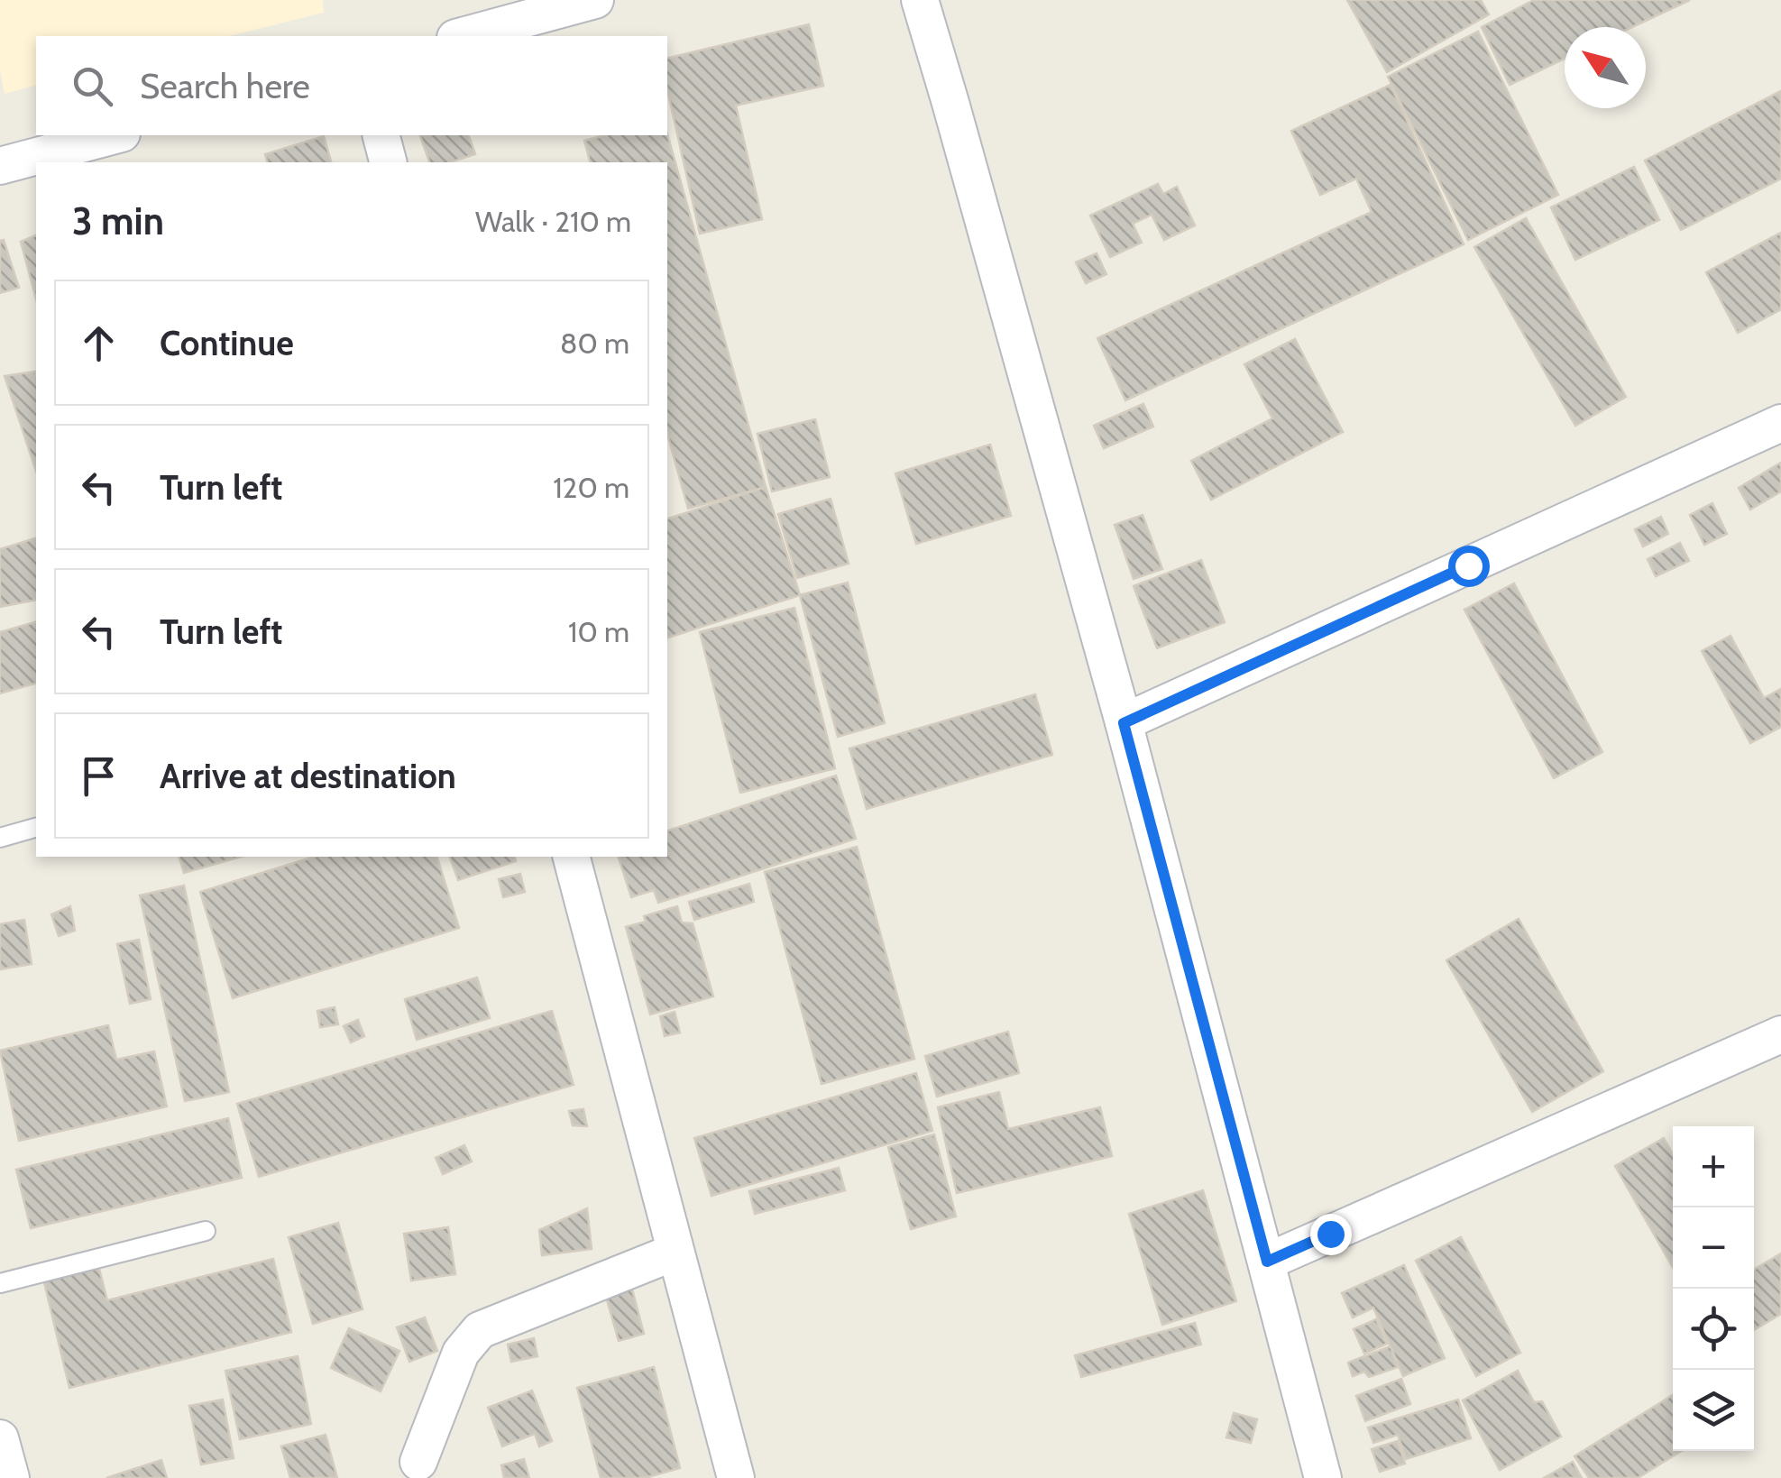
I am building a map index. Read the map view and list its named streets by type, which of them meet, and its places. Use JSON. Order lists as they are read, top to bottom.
{
  "north": "top left",
  "page": {
    "search": "Search here",
    "heading": ["3 min", "Walk · 210 m"],
    "list": [
      ["Continue", "80 m"],
      ["Turn left", "120 m"],
      ["Turn left", "10 m"],
      "Arrive at destination"
    ],
    "map_buttons": ["+", "−"]
  }
}
